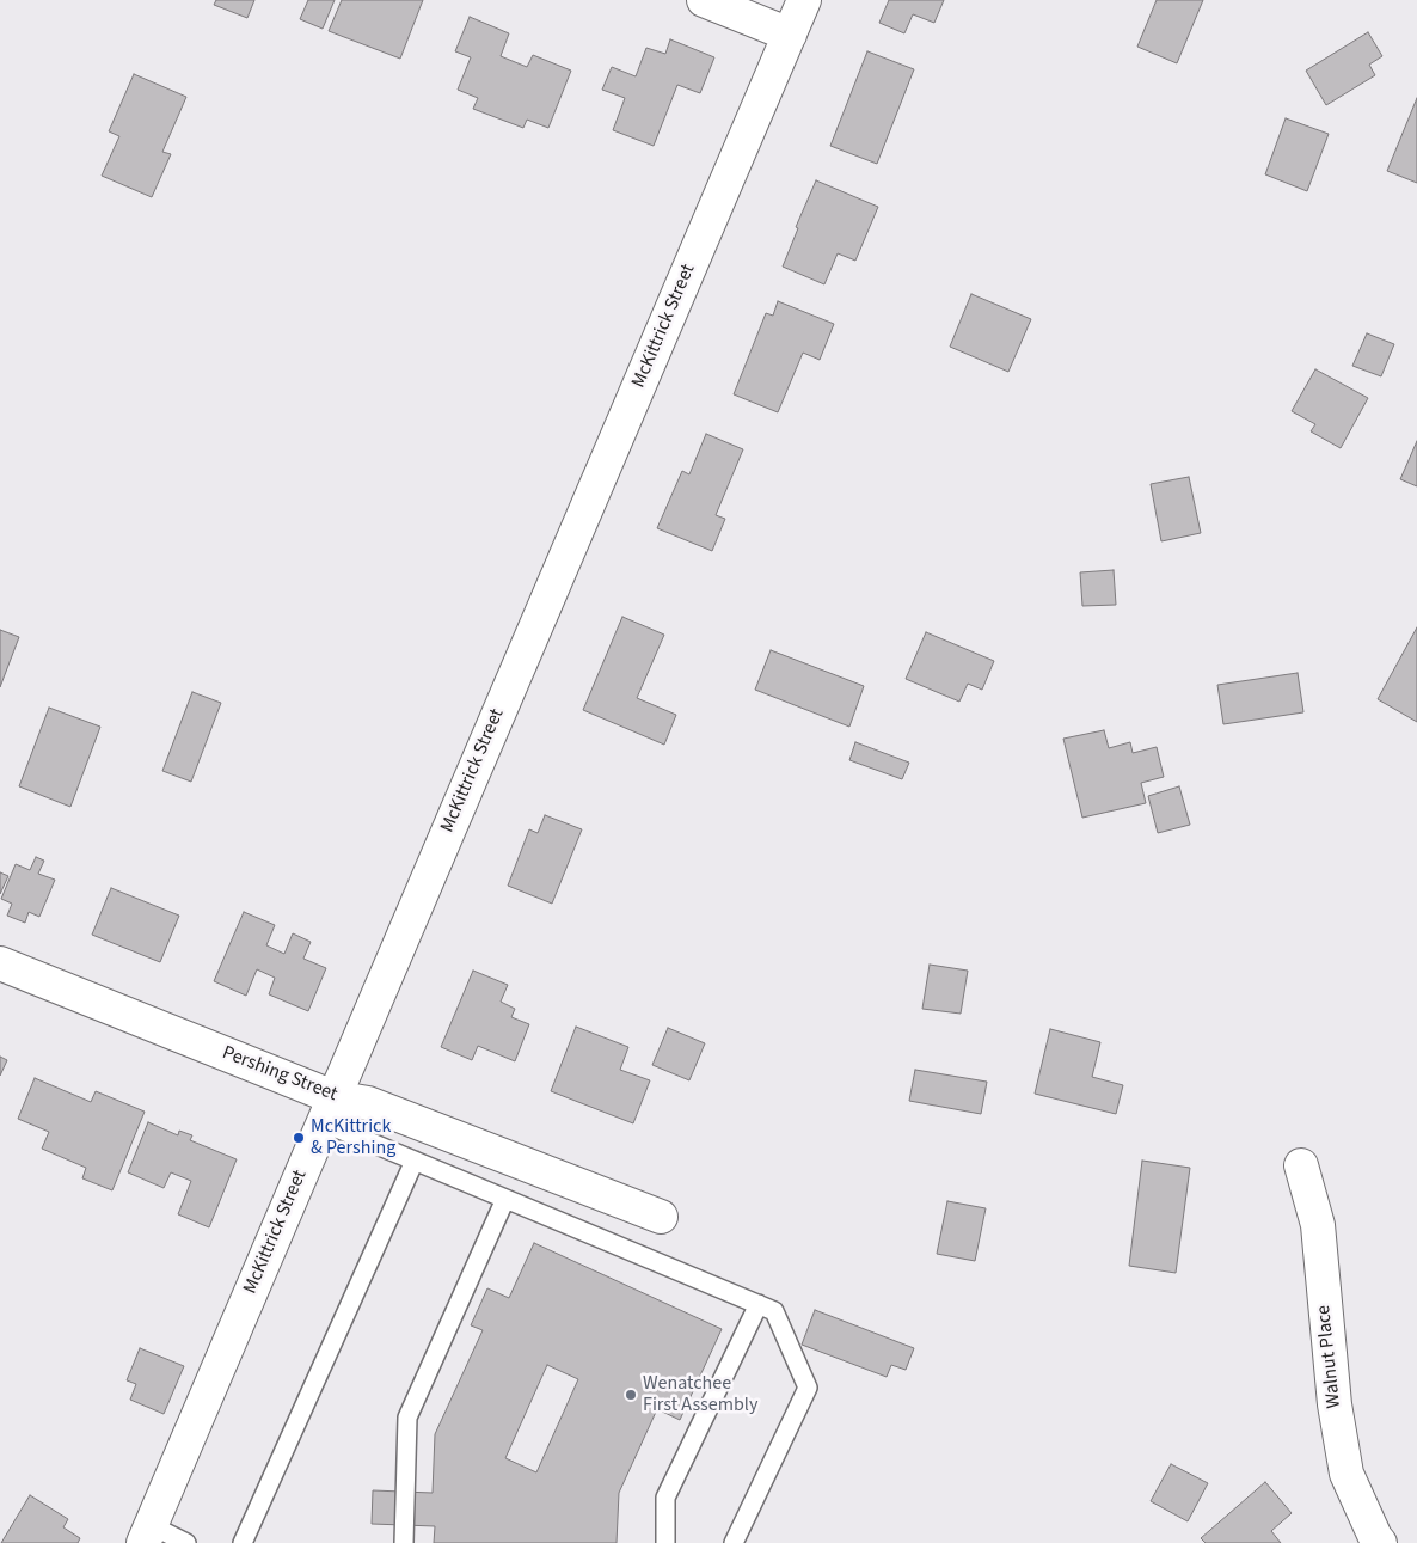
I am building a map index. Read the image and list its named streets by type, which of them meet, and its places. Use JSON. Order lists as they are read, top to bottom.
{
  "streets": {
    "street": ["McKittrick Street", "Pershing Street", "Walnut Place"]
  },
  "crossings": [
    ["McKittrick Street", "Pershing Street"]
  ],
  "places": ["McKittrick & Pershing", "Wenatchee First Assembly"]
}
